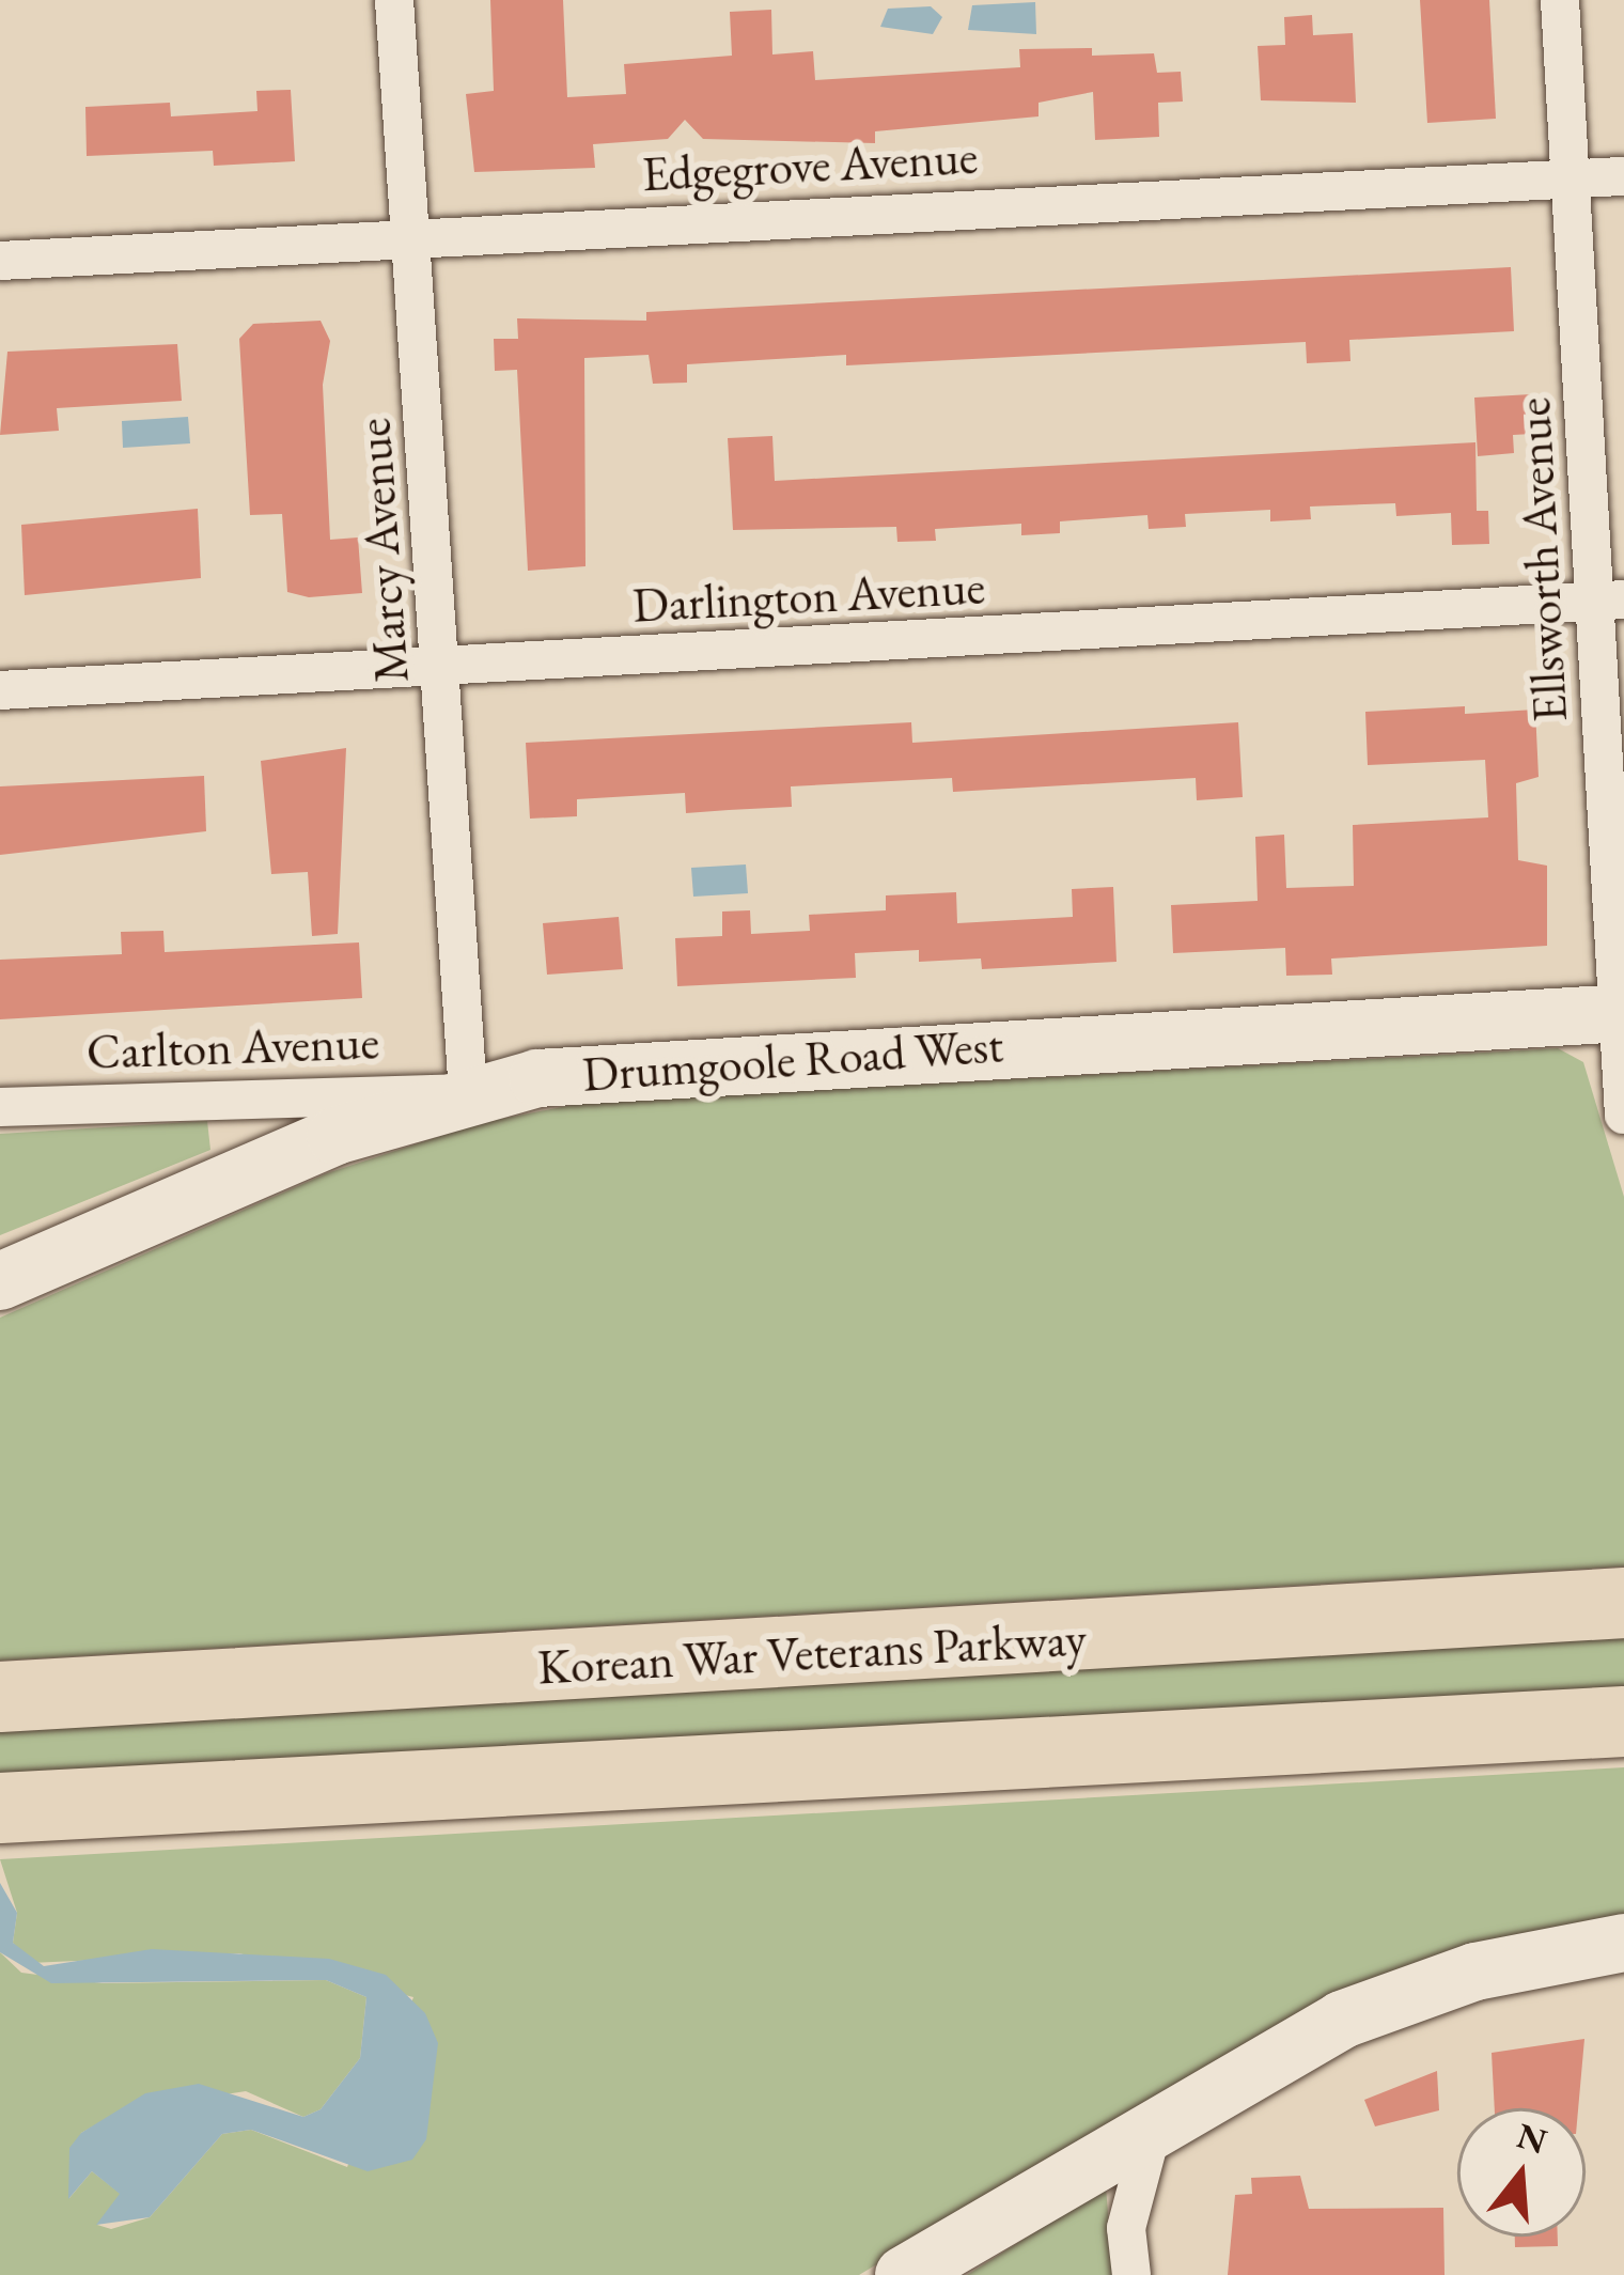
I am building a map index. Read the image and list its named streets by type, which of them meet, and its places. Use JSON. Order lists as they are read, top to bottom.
{
  "streets": {
    "highway": ["Korean War Veterans Parkway"],
    "main road": ["Drumgoole Road West"],
    "street": [
      "Edgegrove Avenue",
      "Marcy Avenue",
      "Ellsworth Avenue",
      "Darlington Avenue",
      "Carlton Avenue"
    ]
  },
  "crossings": [
    ["Edgegrove Avenue", "Marcy Avenue"],
    ["Edgegrove Avenue", "Ellsworth Avenue"],
    ["Marcy Avenue", "Darlington Avenue"],
    ["Marcy Avenue", "Carlton Avenue"],
    ["Marcy Avenue", "Drumgoole Road West"],
    ["Ellsworth Avenue", "Darlington Avenue"],
    ["Ellsworth Avenue", "Drumgoole Road West"],
    ["Carlton Avenue", "Drumgoole Road West"]
  ],
  "north": "top"
}
